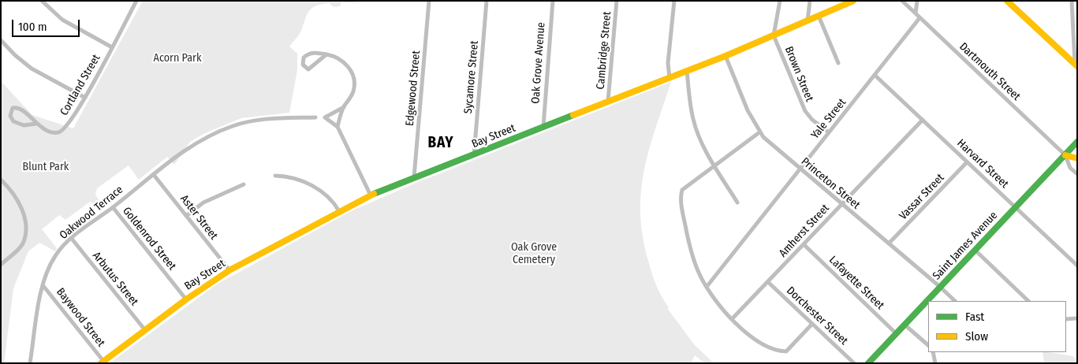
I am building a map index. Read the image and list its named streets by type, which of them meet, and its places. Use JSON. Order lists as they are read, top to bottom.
{
  "streets": {
    "main road": ["Bay Street", "Saint James Avenue"],
    "street": [
      "Cambridge Street",
      "Oak Grove Avenue",
      "Dartmouth Street",
      "Brown Street",
      "Sycamore Street",
      "Cortland Street",
      "Edgewood Street",
      "Yale Street",
      "Harvard Street",
      "Princeton Street",
      "Vassar Street",
      "Oakwood Terrace",
      "Aster Street",
      "Amherst Street",
      "Goldenrod Street",
      "Arbutus Street",
      "Lafayette Street",
      "Dorchester Street",
      "Baywood Street"
    ]
  },
  "crossings": [
    ["Cambridge Street", "Bay Street"],
    ["Oak Grove Avenue", "Bay Street"],
    ["Dartmouth Street", "Yale Street"],
    ["Dartmouth Street", "Saint James Avenue"],
    ["Brown Street", "Yale Street"],
    ["Brown Street", "Bay Street"],
    ["Sycamore Street", "Bay Street"],
    ["Edgewood Street", "Bay Street"],
    ["Yale Street", "Harvard Street"],
    ["Yale Street", "Princeton Street"],
    ["Bay Street", "Princeton Street"],
    ["Bay Street", "Aster Street"],
    ["Bay Street", "Goldenrod Street"],
    ["Bay Street", "Arbutus Street"],
    ["Bay Street", "Baywood Street"],
    ["Harvard Street", "Vassar Street"],
    ["Harvard Street", "Amherst Street"],
    ["Harvard Street", "Saint James Avenue"],
    ["Princeton Street", "Vassar Street"],
    ["Princeton Street", "Amherst Street"],
    ["Princeton Street", "Saint James Avenue"],
    ["Oakwood Terrace", "Aster Street"],
    ["Oakwood Terrace", "Goldenrod Street"],
    ["Oakwood Terrace", "Arbutus Street"],
    ["Oakwood Terrace", "Baywood Street"],
    ["Amherst Street", "Lafayette Street"],
    ["Amherst Street", "Dorchester Street"],
    ["Saint James Avenue", "Lafayette Street"]
  ],
  "districts": ["BAY"],
  "parks": ["Acorn Park", "Blunt Park", "Oak Grove Cemetery"],
  "legend": ["Fast", "Slow"],
  "scale_bar": "100 m"
}
